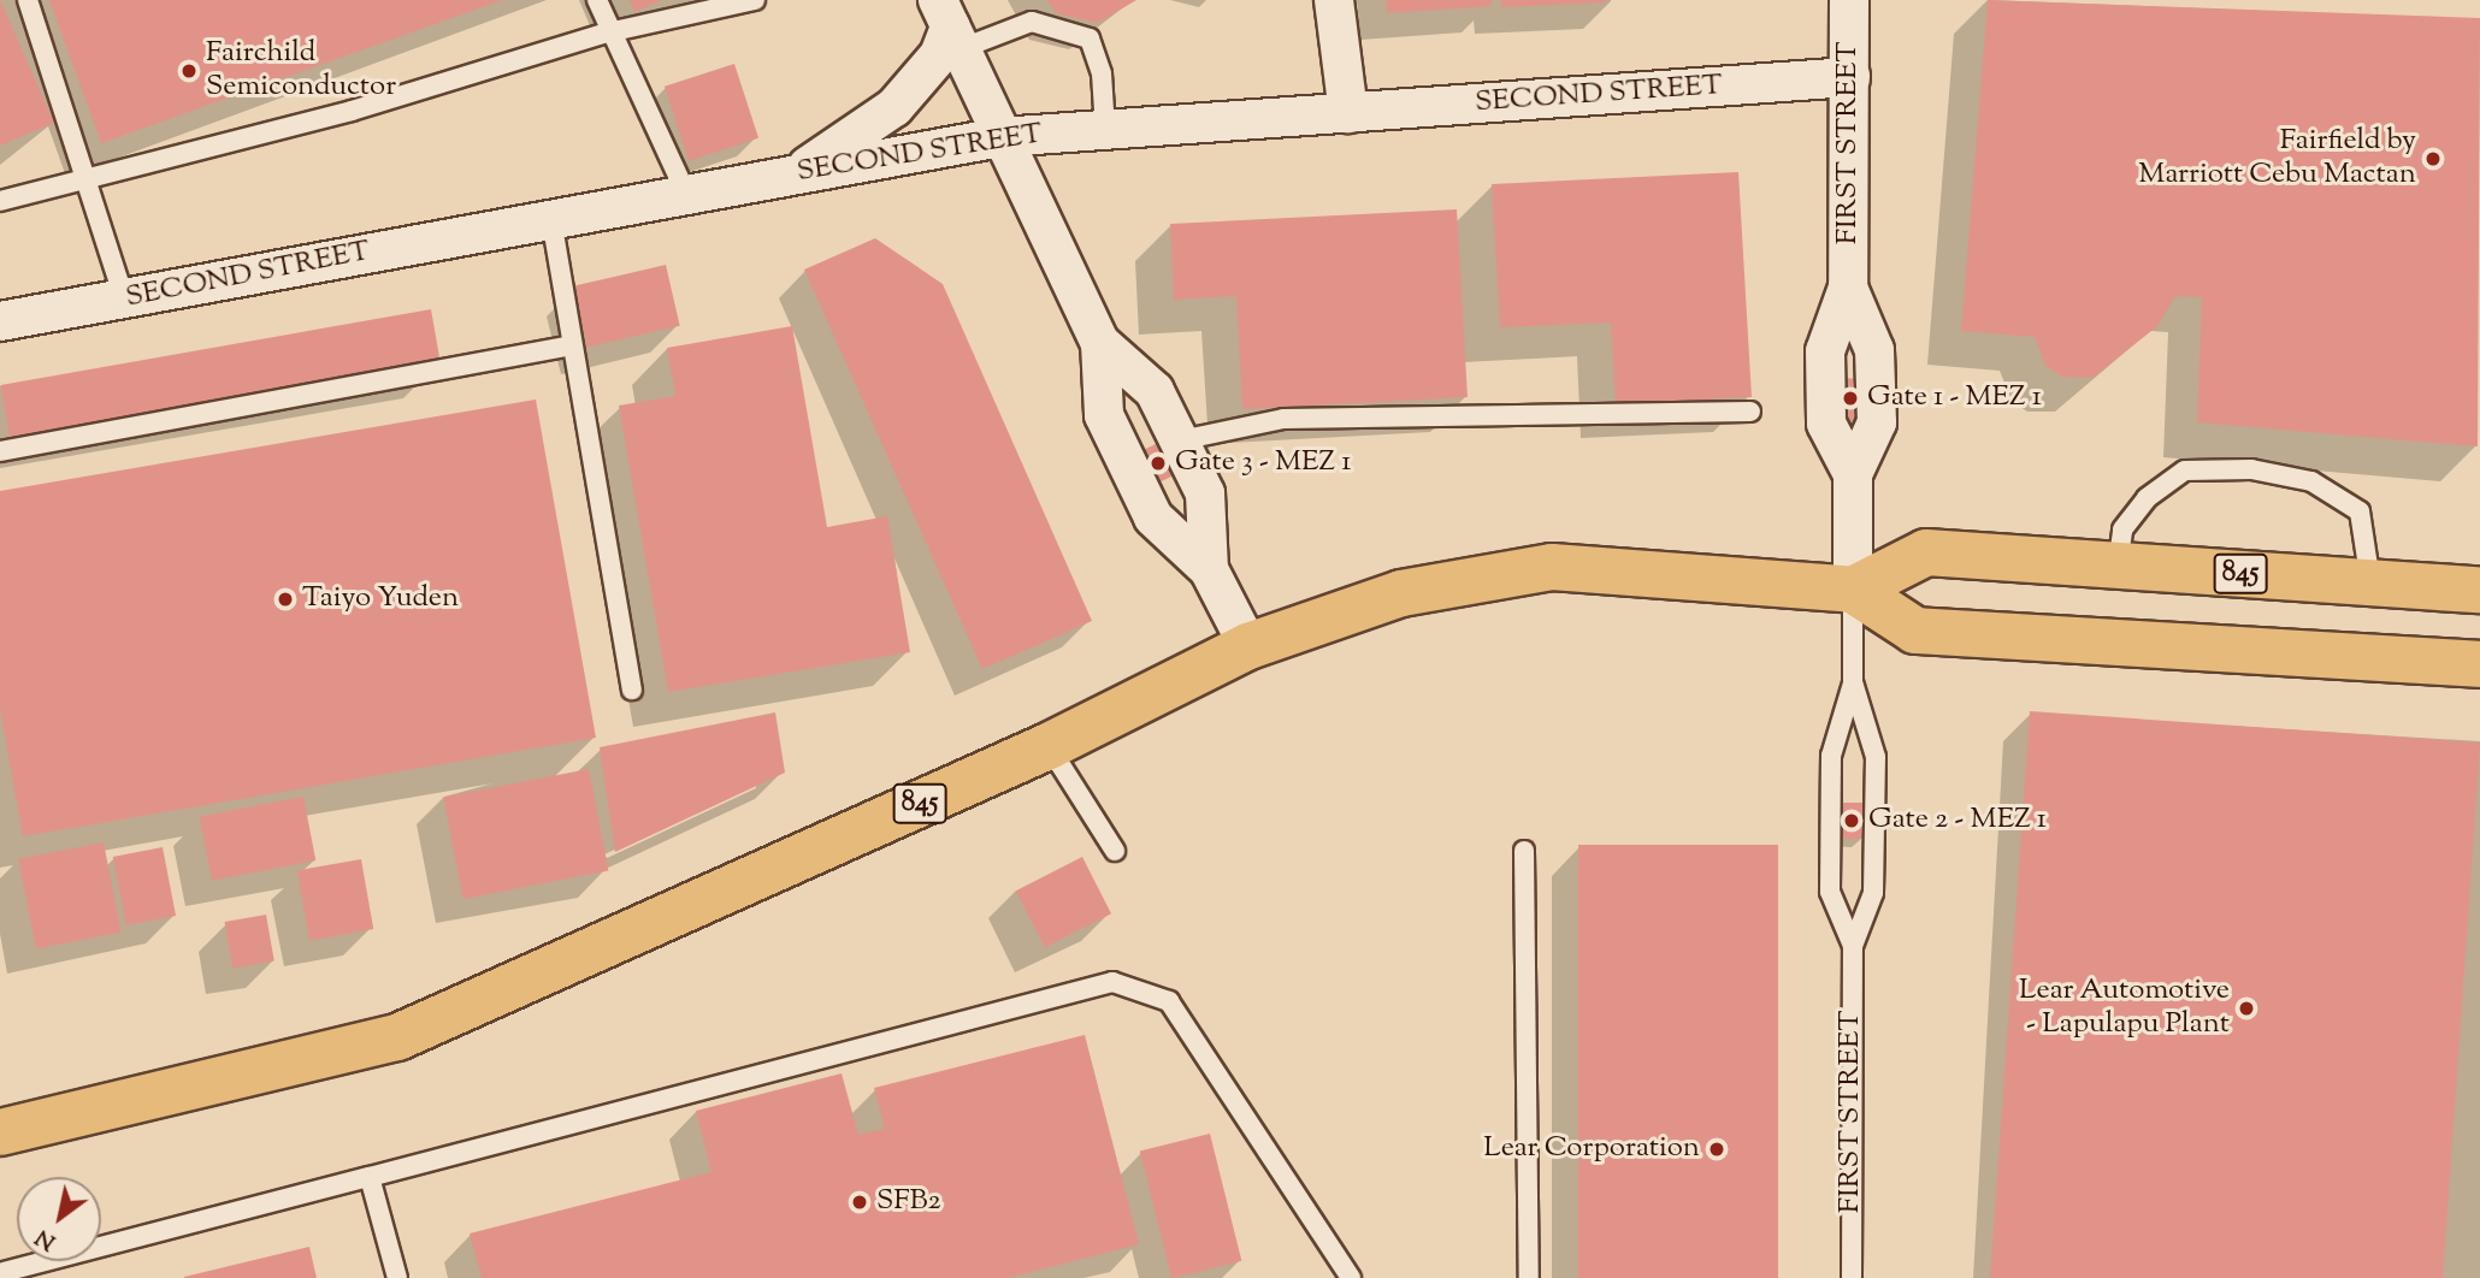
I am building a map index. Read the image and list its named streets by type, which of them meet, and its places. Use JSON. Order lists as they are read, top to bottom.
{
  "streets": {
    "main road": ["845"],
    "street": ["SECOND STREET", "FIRST STREET"]
  },
  "crossings": [
    ["SECOND STREET", "FIRST STREET"],
    ["FIRST STREET", "845"]
  ],
  "places": [
    "Fairchild Semiconductor",
    "Fairfield by Marriott Cebu Mactan",
    "Gate 1 - MEZ 1",
    "Gate 3 - MEZ 1",
    "Taiyo Yuden",
    "Gate 2 - MEZ 1",
    "Lear Automotive - Lapulapu Plant",
    "Lear Corporation",
    "SFB2"
  ],
  "north": "bottom left"
}
